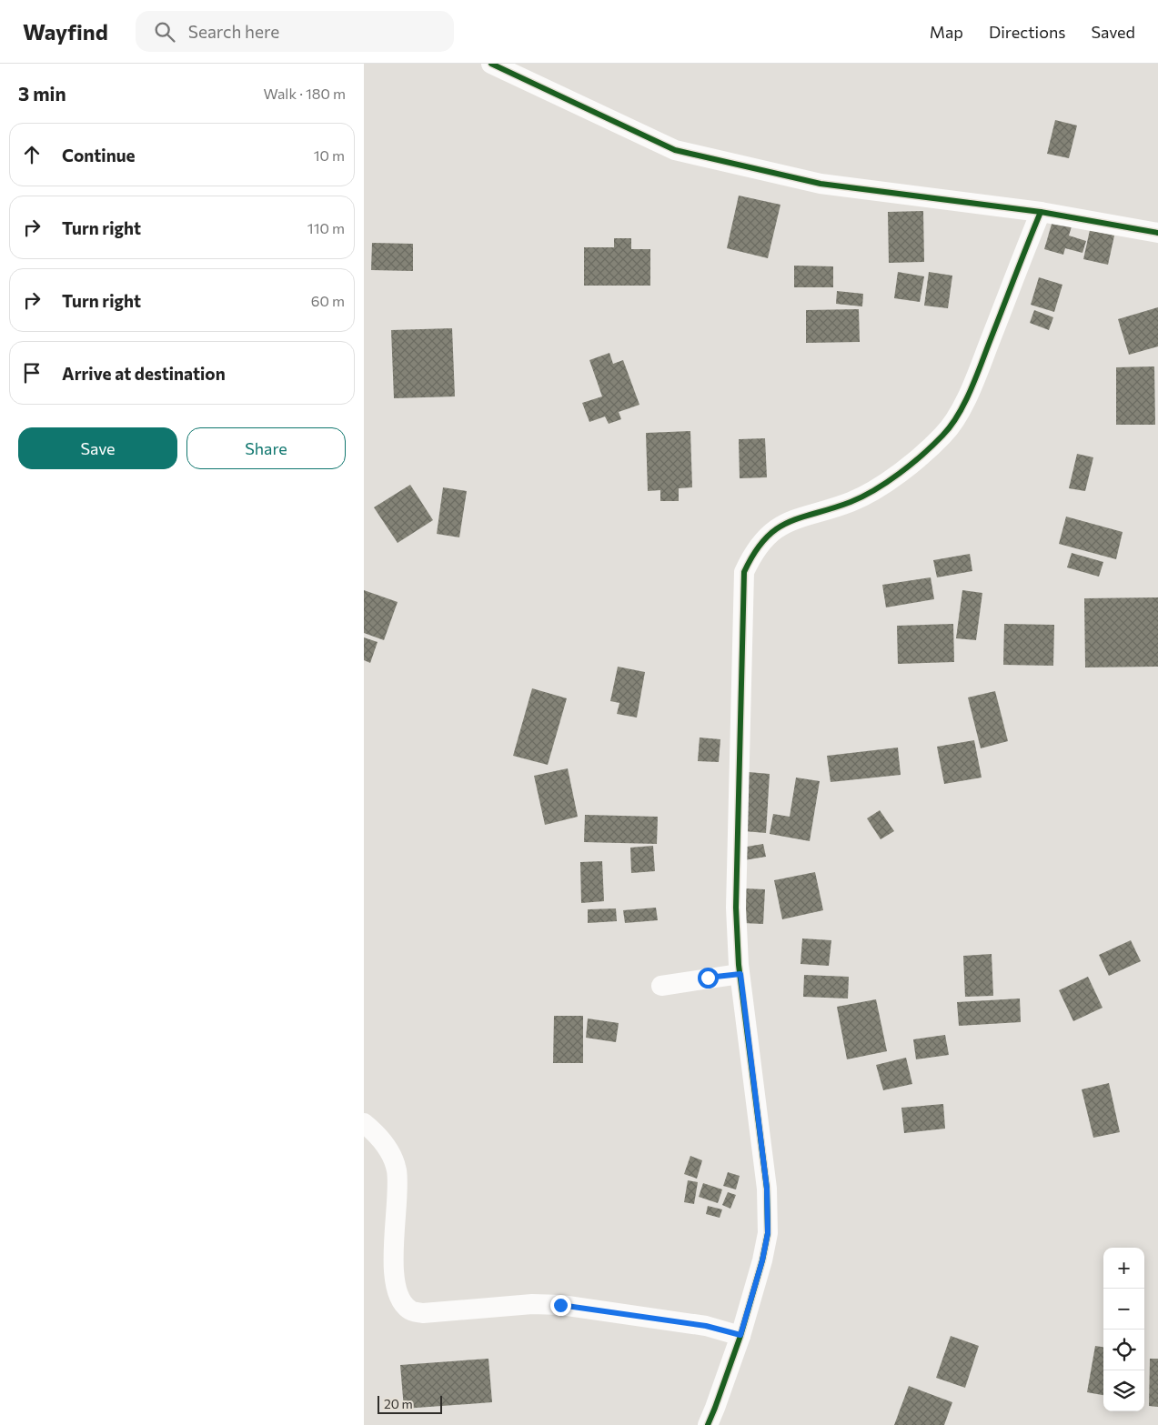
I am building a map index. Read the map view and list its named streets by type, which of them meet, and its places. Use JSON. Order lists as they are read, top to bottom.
{
  "scale_bar": "20 m",
  "page": {
    "header": "Wayfind",
    "search": "Search here",
    "nav": ["Map", "Directions", "Saved"],
    "heading": ["3 min", "Walk · 180 m"],
    "list": [
      ["Continue", "10 m"],
      ["Turn right", "110 m"],
      ["Turn right", "60 m"],
      "Arrive at destination"
    ],
    "buttons": ["Save", "Share"],
    "map_buttons": ["+", "−"],
    "scale": "20 m"
  }
}
